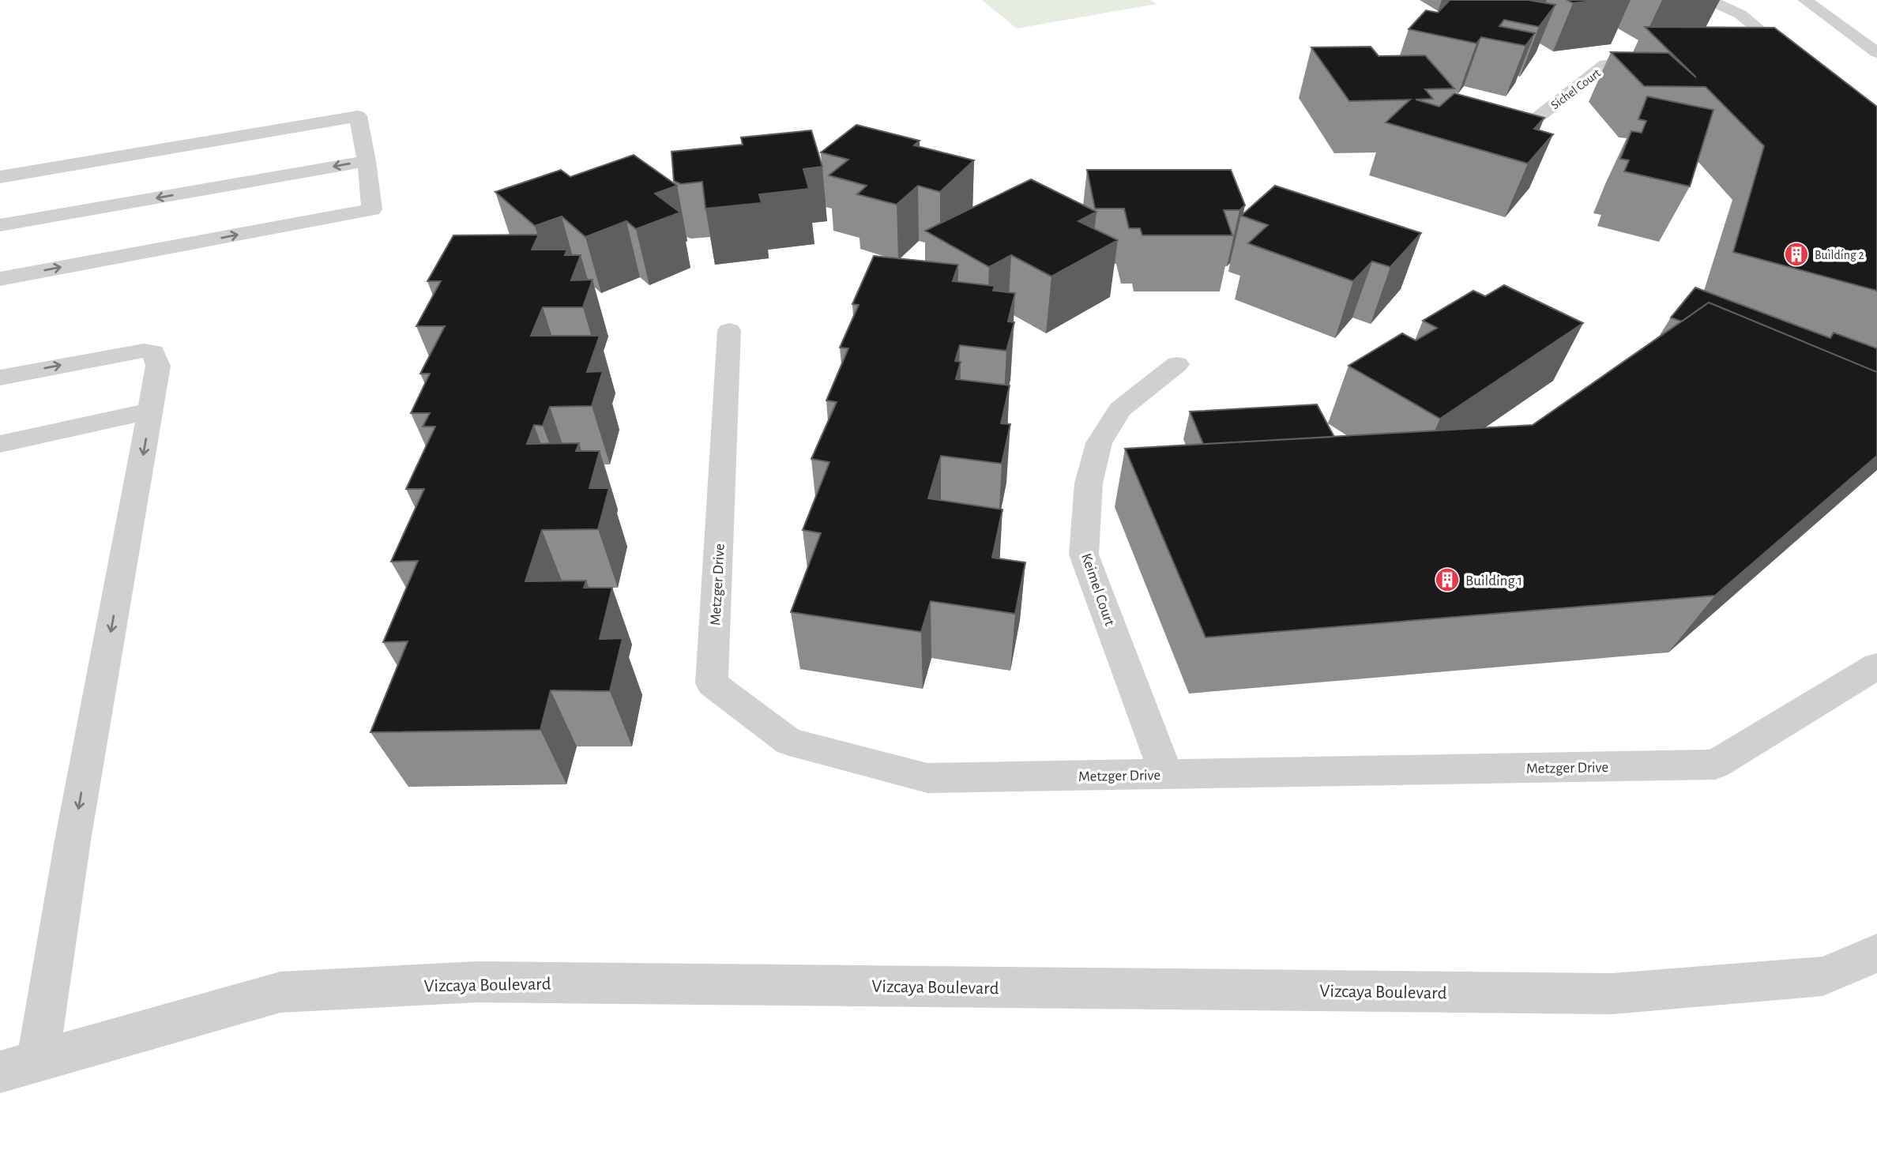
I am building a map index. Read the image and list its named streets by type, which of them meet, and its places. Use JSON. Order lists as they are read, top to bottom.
{
  "streets": {
    "street": [
      "Sichel Court",
      "Metzger Drive",
      "Keimel Court",
      "Vizcaya Boulevard"
    ]
  },
  "crossings": [
    ["Metzger Drive", "Keimel Court"]
  ],
  "places": {
    "building": ["Building 2", "Building 1"]
  }
}
